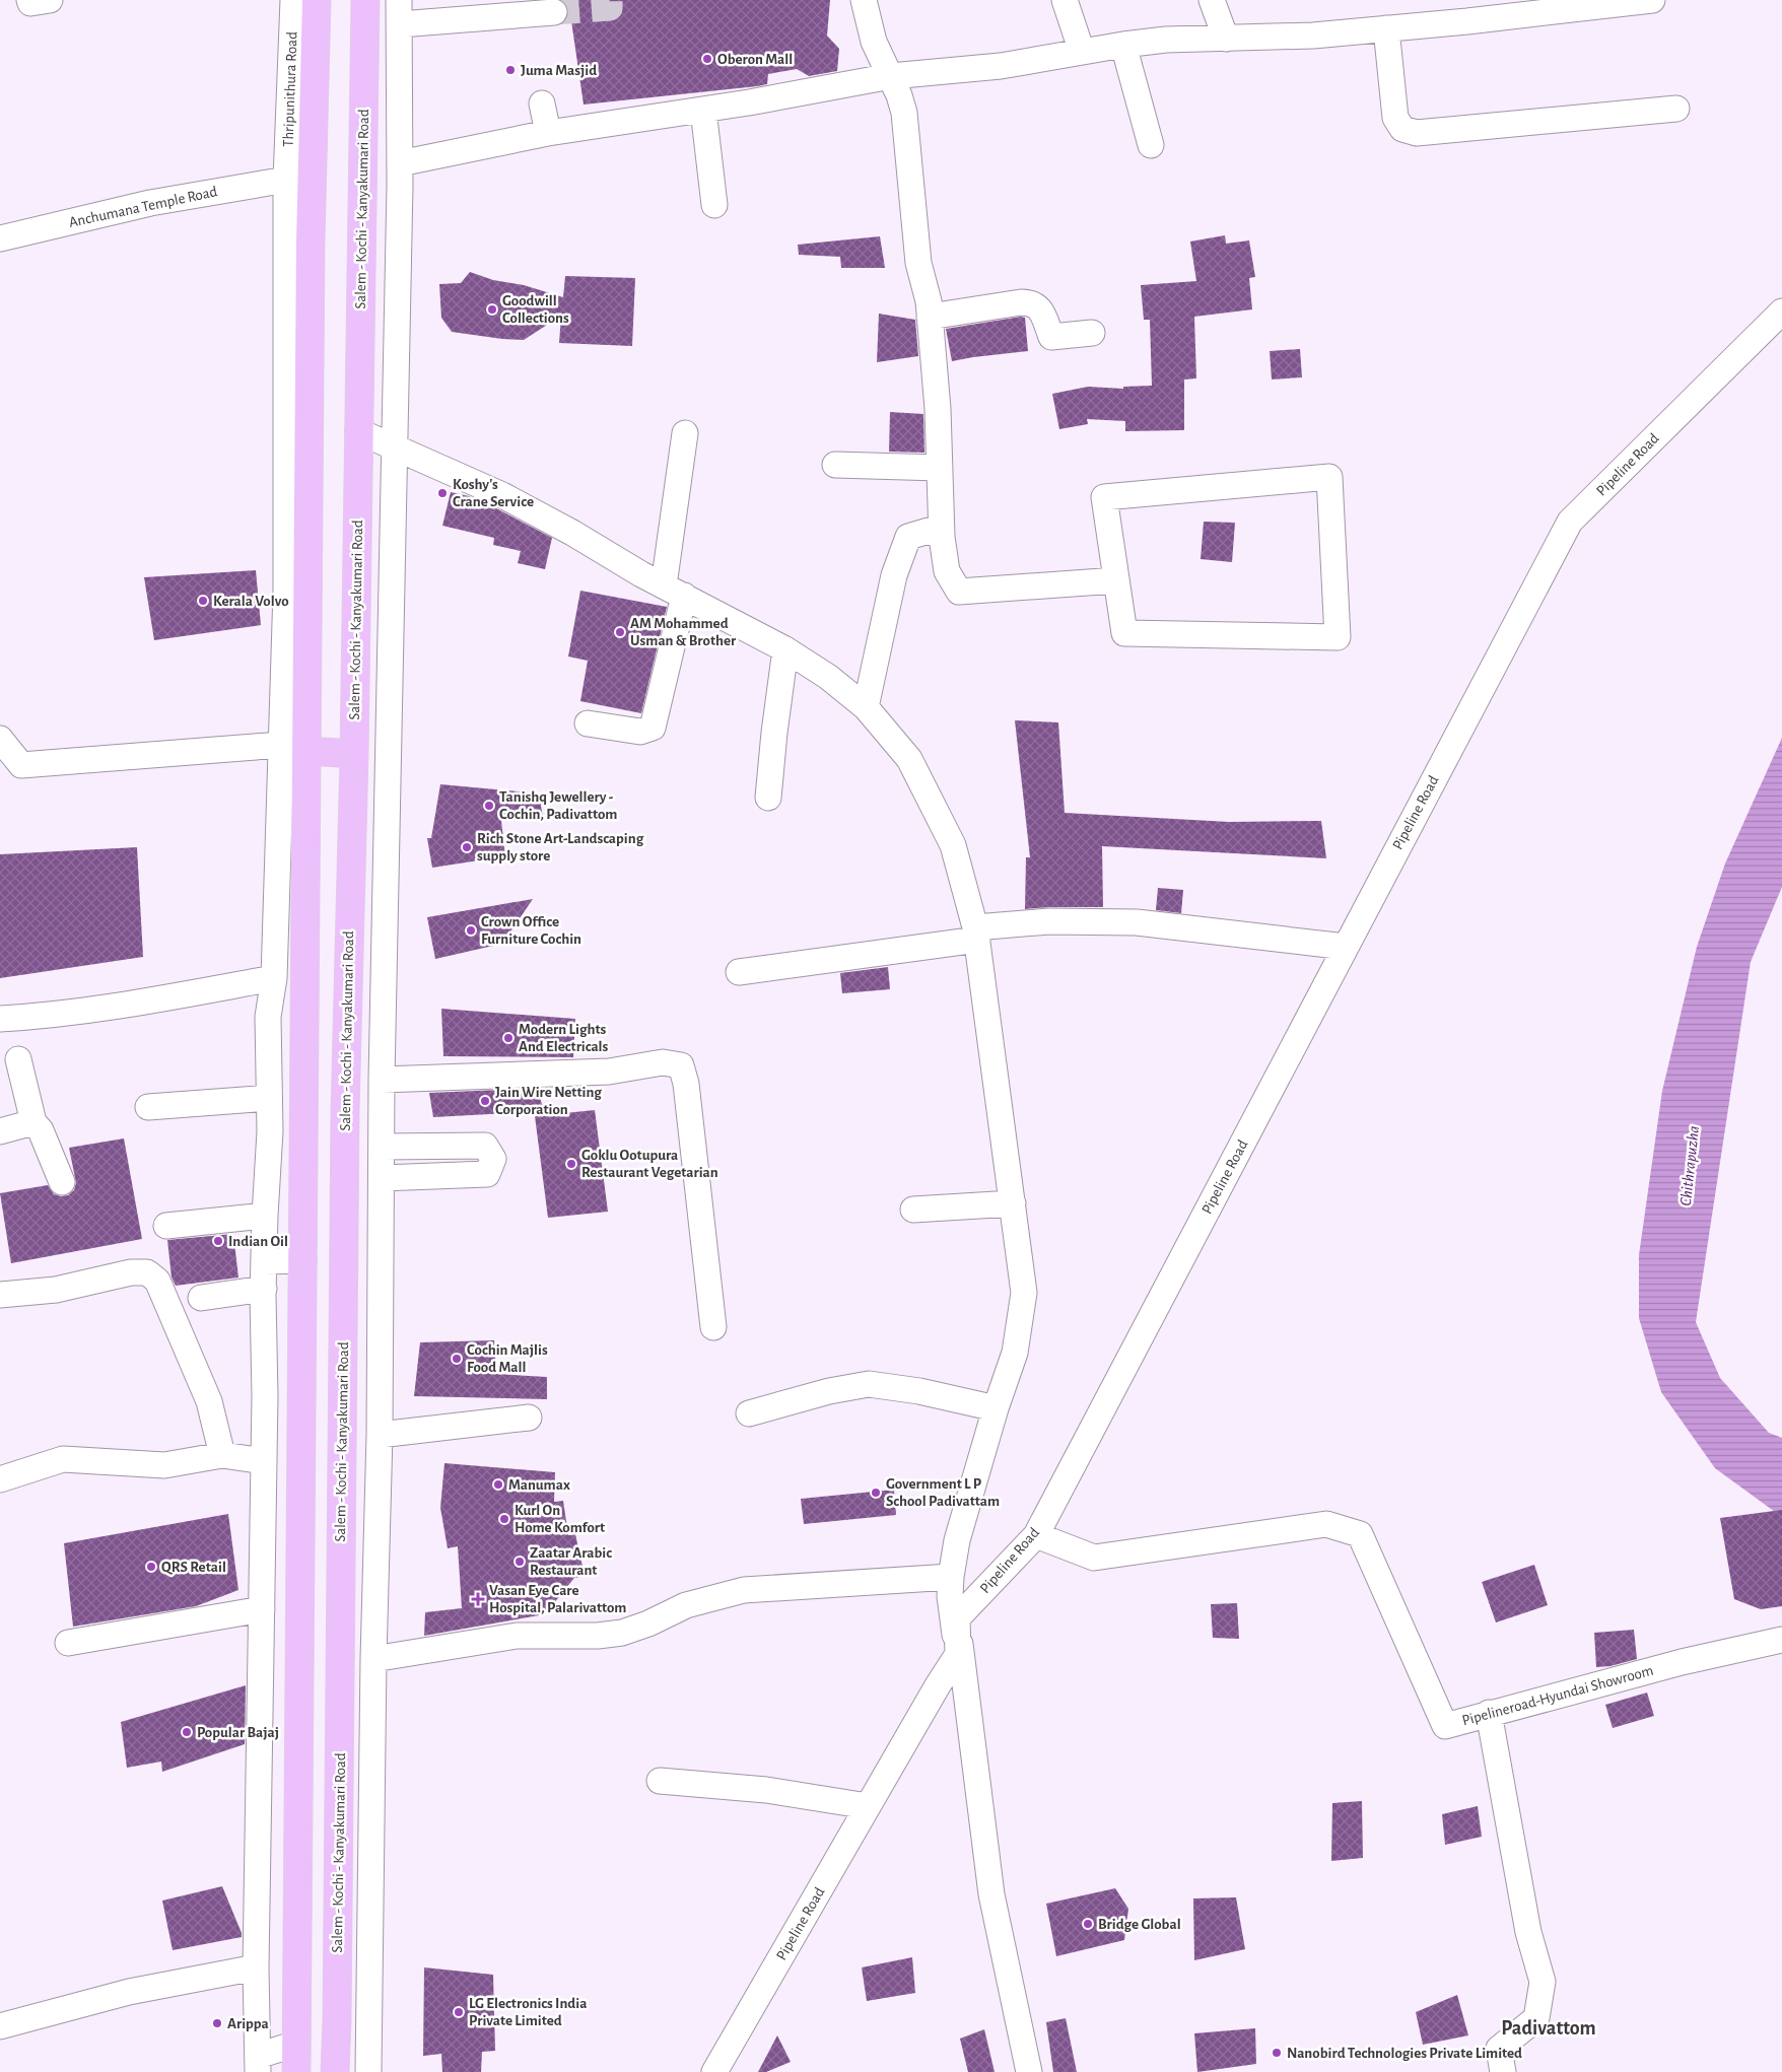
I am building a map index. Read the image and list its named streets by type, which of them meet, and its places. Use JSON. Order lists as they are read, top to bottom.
{
  "streets": {
    "highway": ["Salem - Kochi - Kanyakumari Road"],
    "street": [
      "Thripunithura Road",
      "Anchumana Temple Road",
      "Pipeline Road",
      "Pipelineroad-Hyundai Showroom"
    ]
  },
  "crossings": [
    ["Thripunithura Road", "Anchumana Temple Road"],
    ["Pipeline Road", "Pipelineroad-Hyundai Showroom"]
  ],
  "districts": ["Padivattom"],
  "water": ["Chithrapuzha"],
  "places": {
    "other": [
      "Oberon Mall",
      "Juma Masjid",
      "Goodwill Collections",
      "Koshy's Crane Service",
      "Kerala Volvo",
      "AM Mohammed Usman & Brother",
      "Tanishq Jewellery - Cochin, Padivattom",
      "Rich Stone Art-Landscaping supply store",
      "Crown Office Furniture Cochin",
      "Modern Lights And Electricals",
      "Jain Wire Netting Corporation",
      "Goklu Ootupura Restaurant Vegetarian",
      "Indian Oil",
      "Cochin Majlis Food Mall",
      "Manumax",
      "Government L P School Padivattam",
      "Kurl On Home Komfort",
      "Zaatar Arabic Restaurant",
      "QRS Retail",
      "Popular Bajaj",
      "Bridge Global",
      "LG Electronics India Private Limited",
      "Arippa",
      "Nanobird Technologies Private Limited"
    ],
    "health": ["Vasan Eye Care Hospital, Palarivattom"]
  }
}
